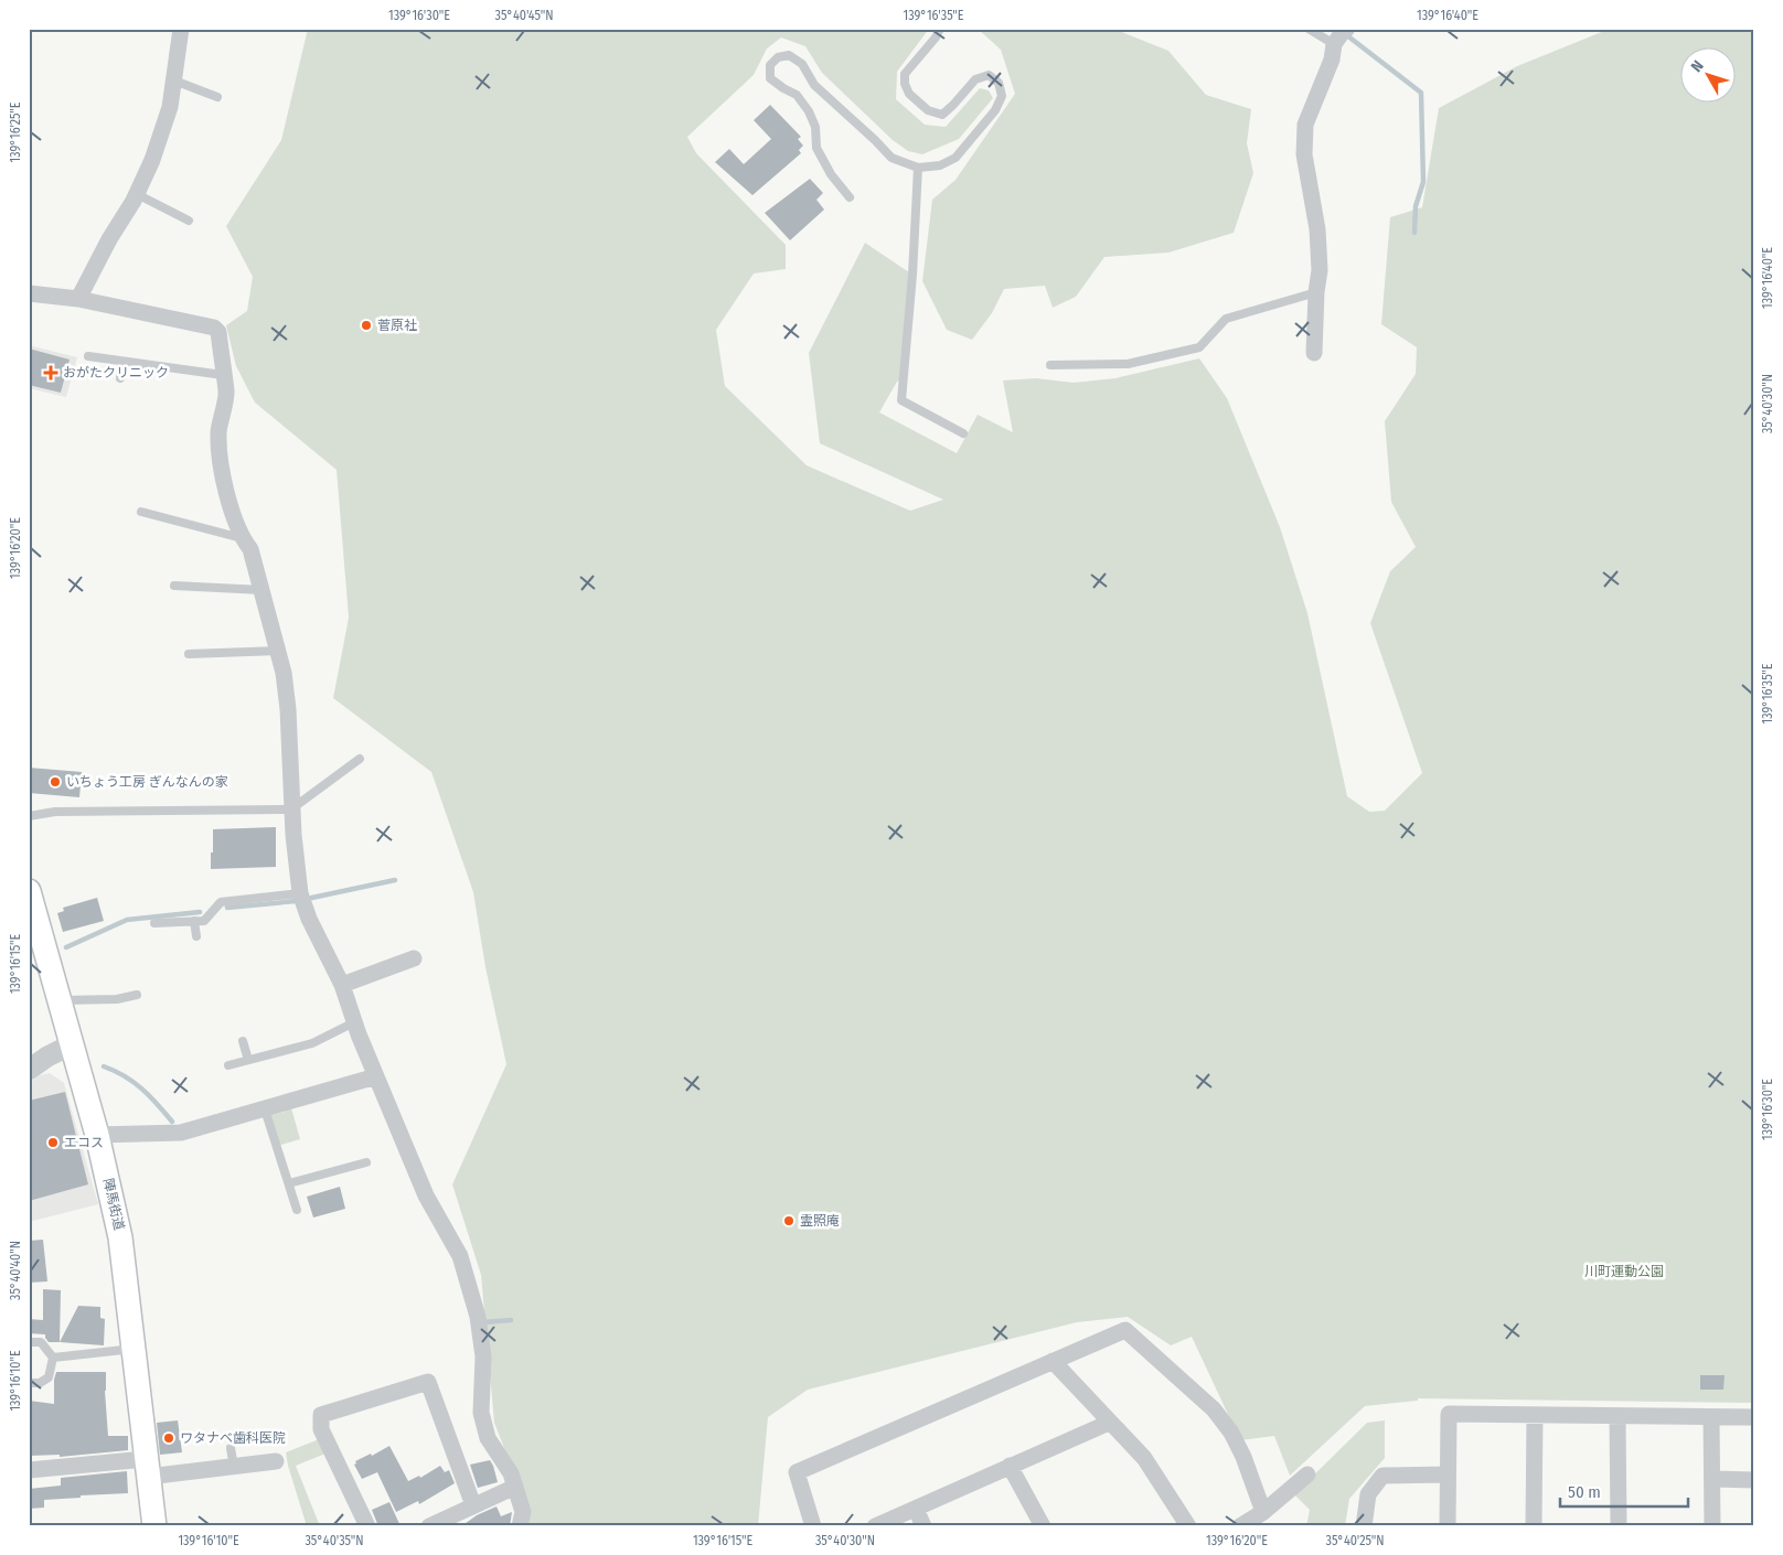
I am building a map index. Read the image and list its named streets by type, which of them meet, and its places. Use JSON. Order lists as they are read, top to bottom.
{
  "streets": {
    "main road": ["陣馬街道"]
  },
  "parks": ["川町運動公園"],
  "places": {
    "other": [
      "菅原社",
      "いちょう工房 ぎんなんの家",
      "エコス",
      "霊照庵",
      "ワタナベ歯科医院"
    ],
    "health": ["おがたクリニック"]
  },
  "scale_bar": "50 m",
  "north": "top left",
  "coordinates": [
    "139°16'30\"E",
    "35°40'45\"N",
    "139°16'35\"E",
    "139°16'40\"E",
    "139°16'25\"E",
    "35°40'30\"N",
    "139°16'20\"E",
    "139°16'15\"E",
    "35°40'40\"N",
    "139°16'10\"E",
    "35°40'35\"N",
    "35°40'25\"N"
  ]
}
